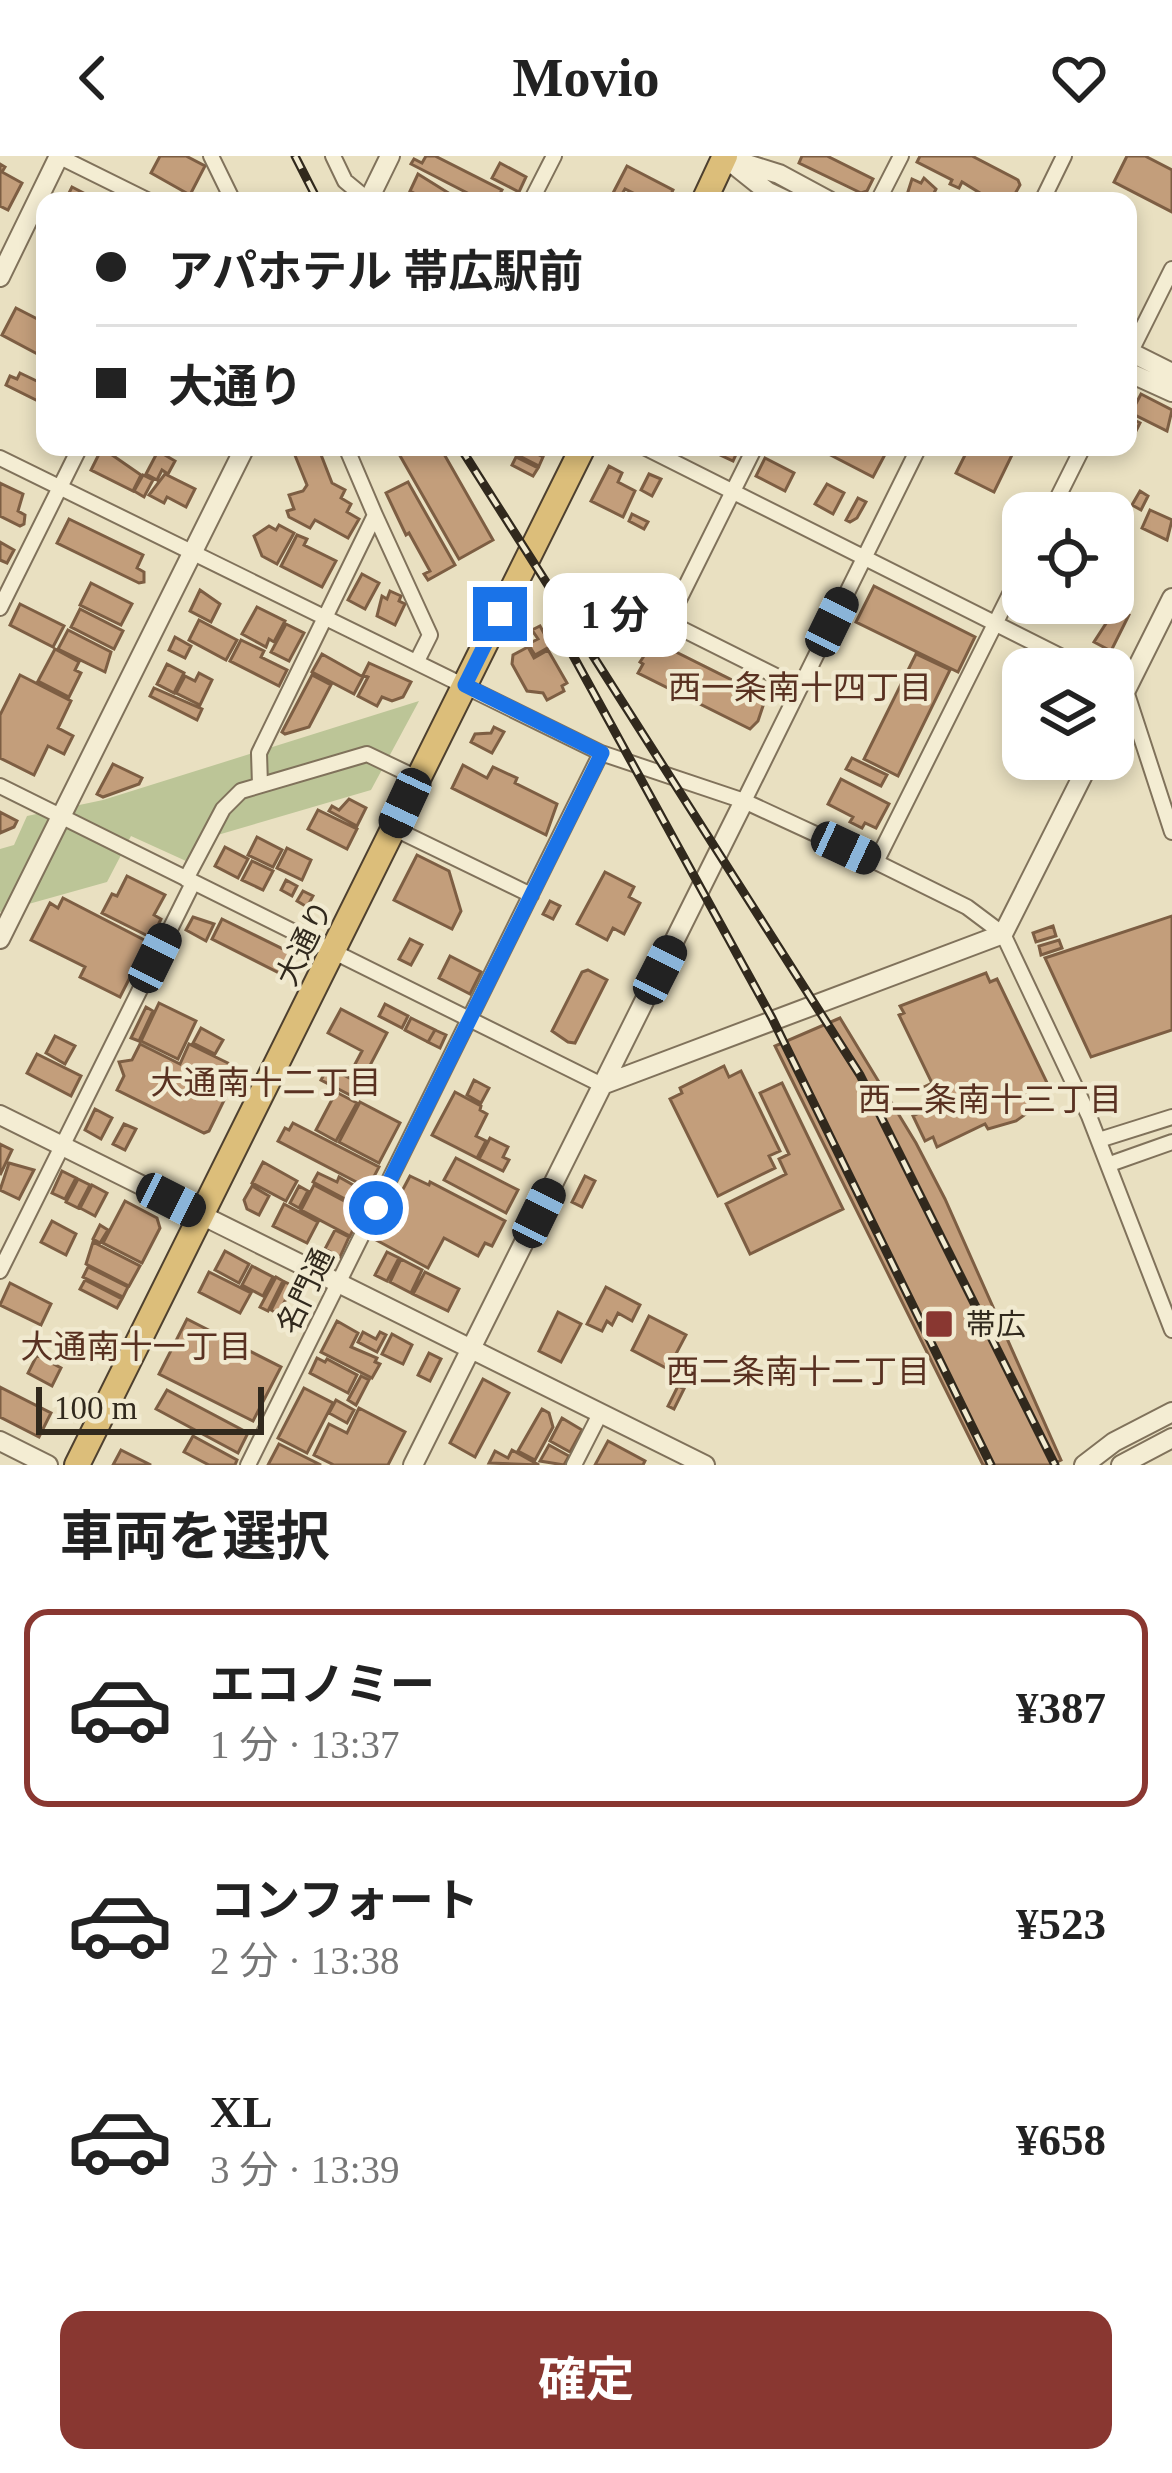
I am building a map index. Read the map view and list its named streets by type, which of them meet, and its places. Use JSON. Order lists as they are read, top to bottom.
{
  "streets": {
    "highway": ["大通り"],
    "street": ["名門通"]
  },
  "districts": [
    "西一条南十四丁目",
    "大通南十二丁目",
    "西二条南十三丁目",
    "大通南十一丁目",
    "西二条南十二丁目"
  ],
  "places": {
    "transit": ["帯広"]
  },
  "scale_bar": "100 m",
  "page": {
    "header": "Movio",
    "banner": ["アパホテル 帯広駅前", "大通り"],
    "bubble": "1 分",
    "scale": "100 m",
    "heading": "車両を選択",
    "list": [
      {
        "name": "エコノミー",
        "note": "1 分 · 13:37",
        "value": "¥387"
      },
      {
        "name": "コンフォート",
        "note": "2 分 · 13:38",
        "value": "¥523"
      },
      {
        "name": "XL",
        "note": "3 分 · 13:39",
        "value": "¥658"
      }
    ],
    "buttons": "確定"
  }
}
